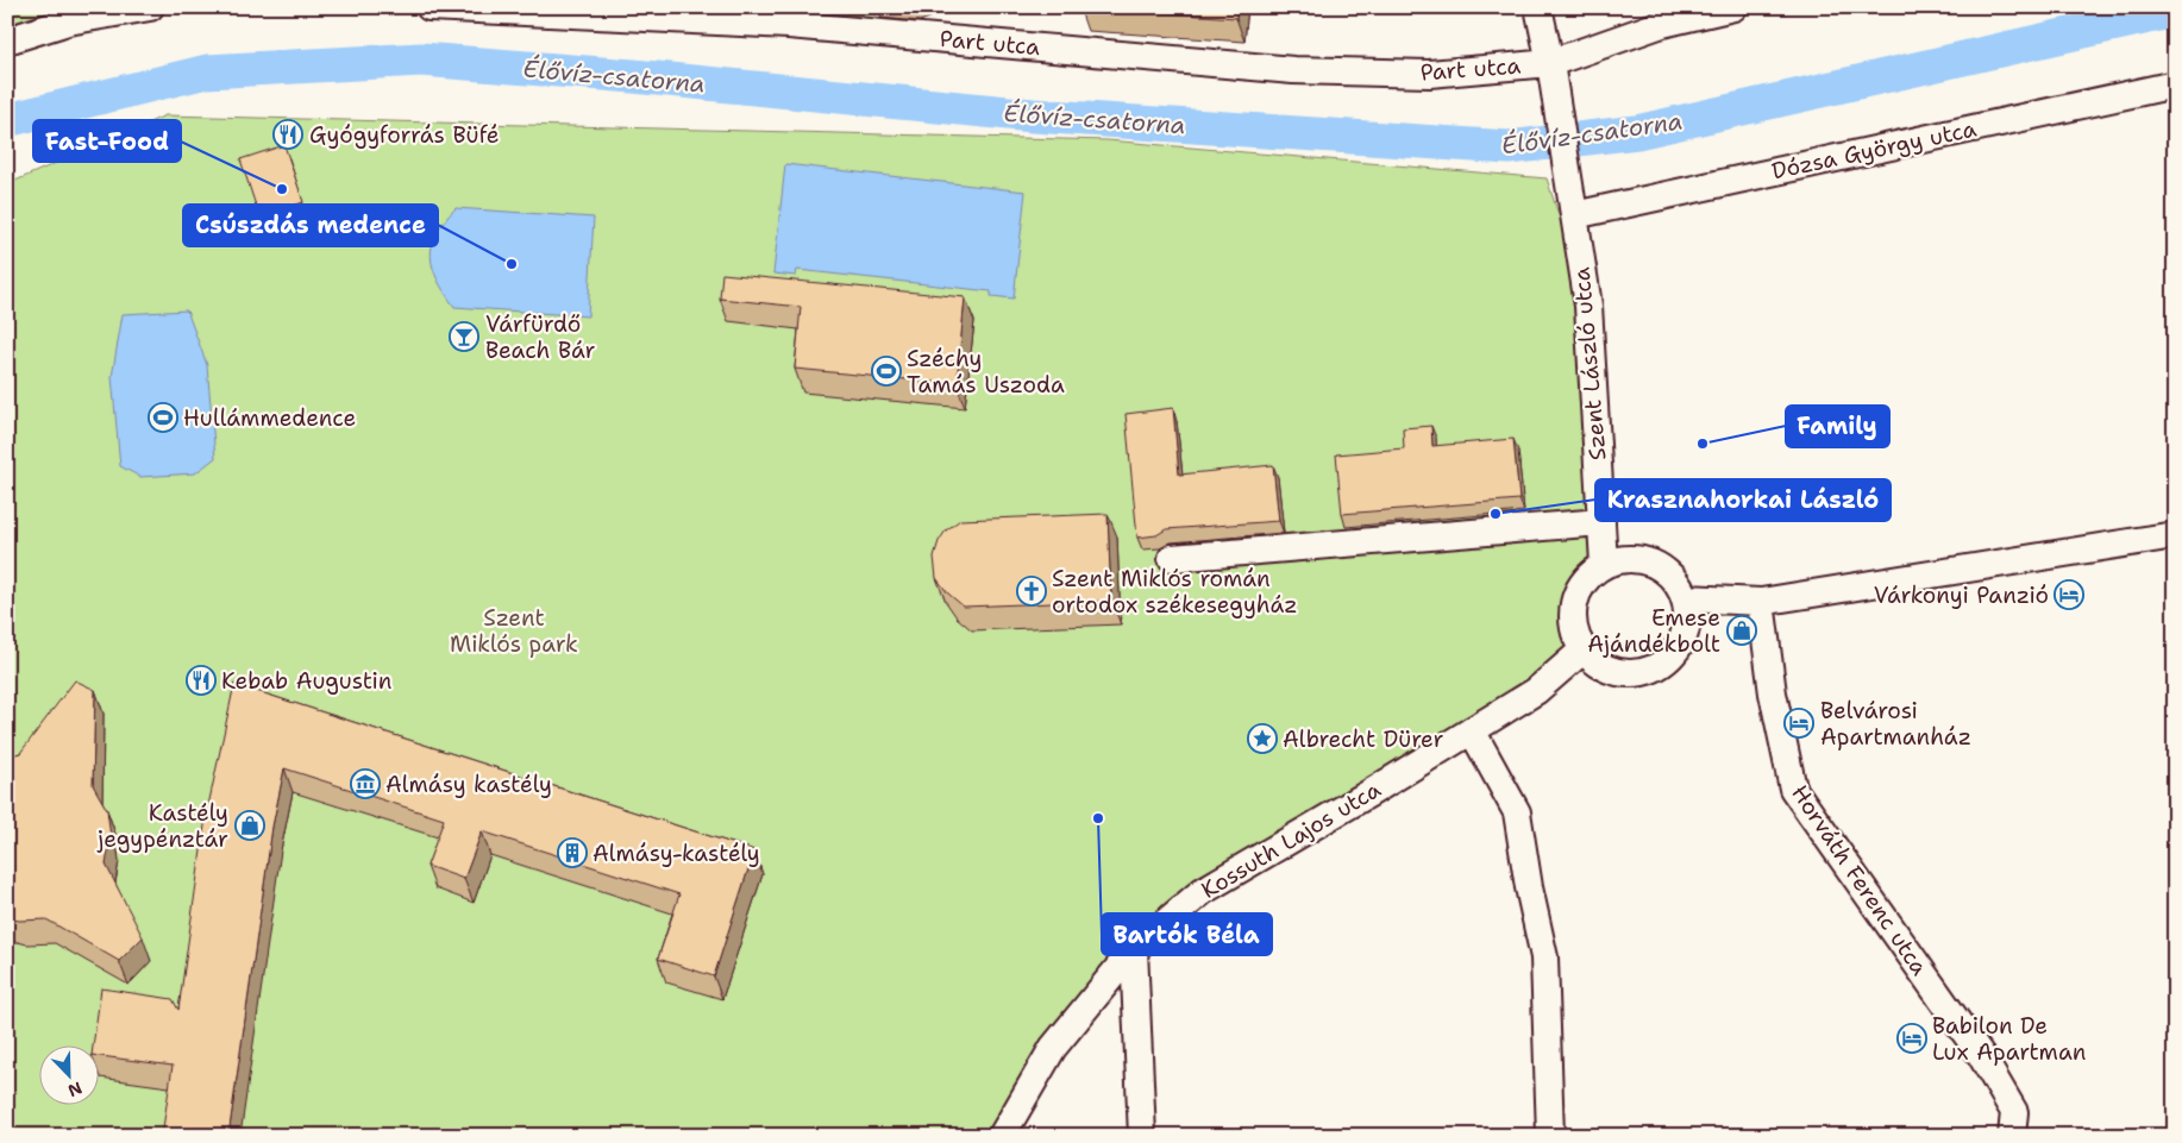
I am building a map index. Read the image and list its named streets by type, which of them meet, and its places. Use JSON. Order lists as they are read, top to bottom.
{
  "streets": {
    "street": [
      "Part utca",
      "Dózsa György utca",
      "Szent László utca",
      "Kossuth Lajos utca",
      "Horváth Ferenc utca"
    ]
  },
  "crossings": [
    ["Part utca", "Szent László utca"],
    ["Dózsa György utca", "Szent László utca"],
    ["Szent László utca", "Kossuth Lajos utca"]
  ],
  "water": ["Élővíz-csatorna"],
  "parks": ["Szent Miklós park"],
  "places": {
    "restaurant": ["Gyógyforrás Büfé", "Kebab Augustin"],
    "other": [
      "Fast-Food",
      "Csúszdás medence",
      "Family",
      "Krasznahorkai László",
      "Bartók Béla"
    ],
    "bar": ["Várfürdő Beach Bár"],
    "sports": ["Széchy Tamás Uszoda", "Hullámmedence"],
    "church": ["Szent Miklós román ortodox székesegyház"],
    "hotel": ["Várkonyi Panzió", "Belvárosi Apartmanház", "Babilon De Lux Apartman"],
    "shop": ["Emese Ajándékbolt", "Kastély jegypénztár"],
    "place": ["Albrecht Dürer"],
    "museum": ["Almásy kastély"],
    "building": ["Almásy-kastély"]
  },
  "north": "bottom right"
}
